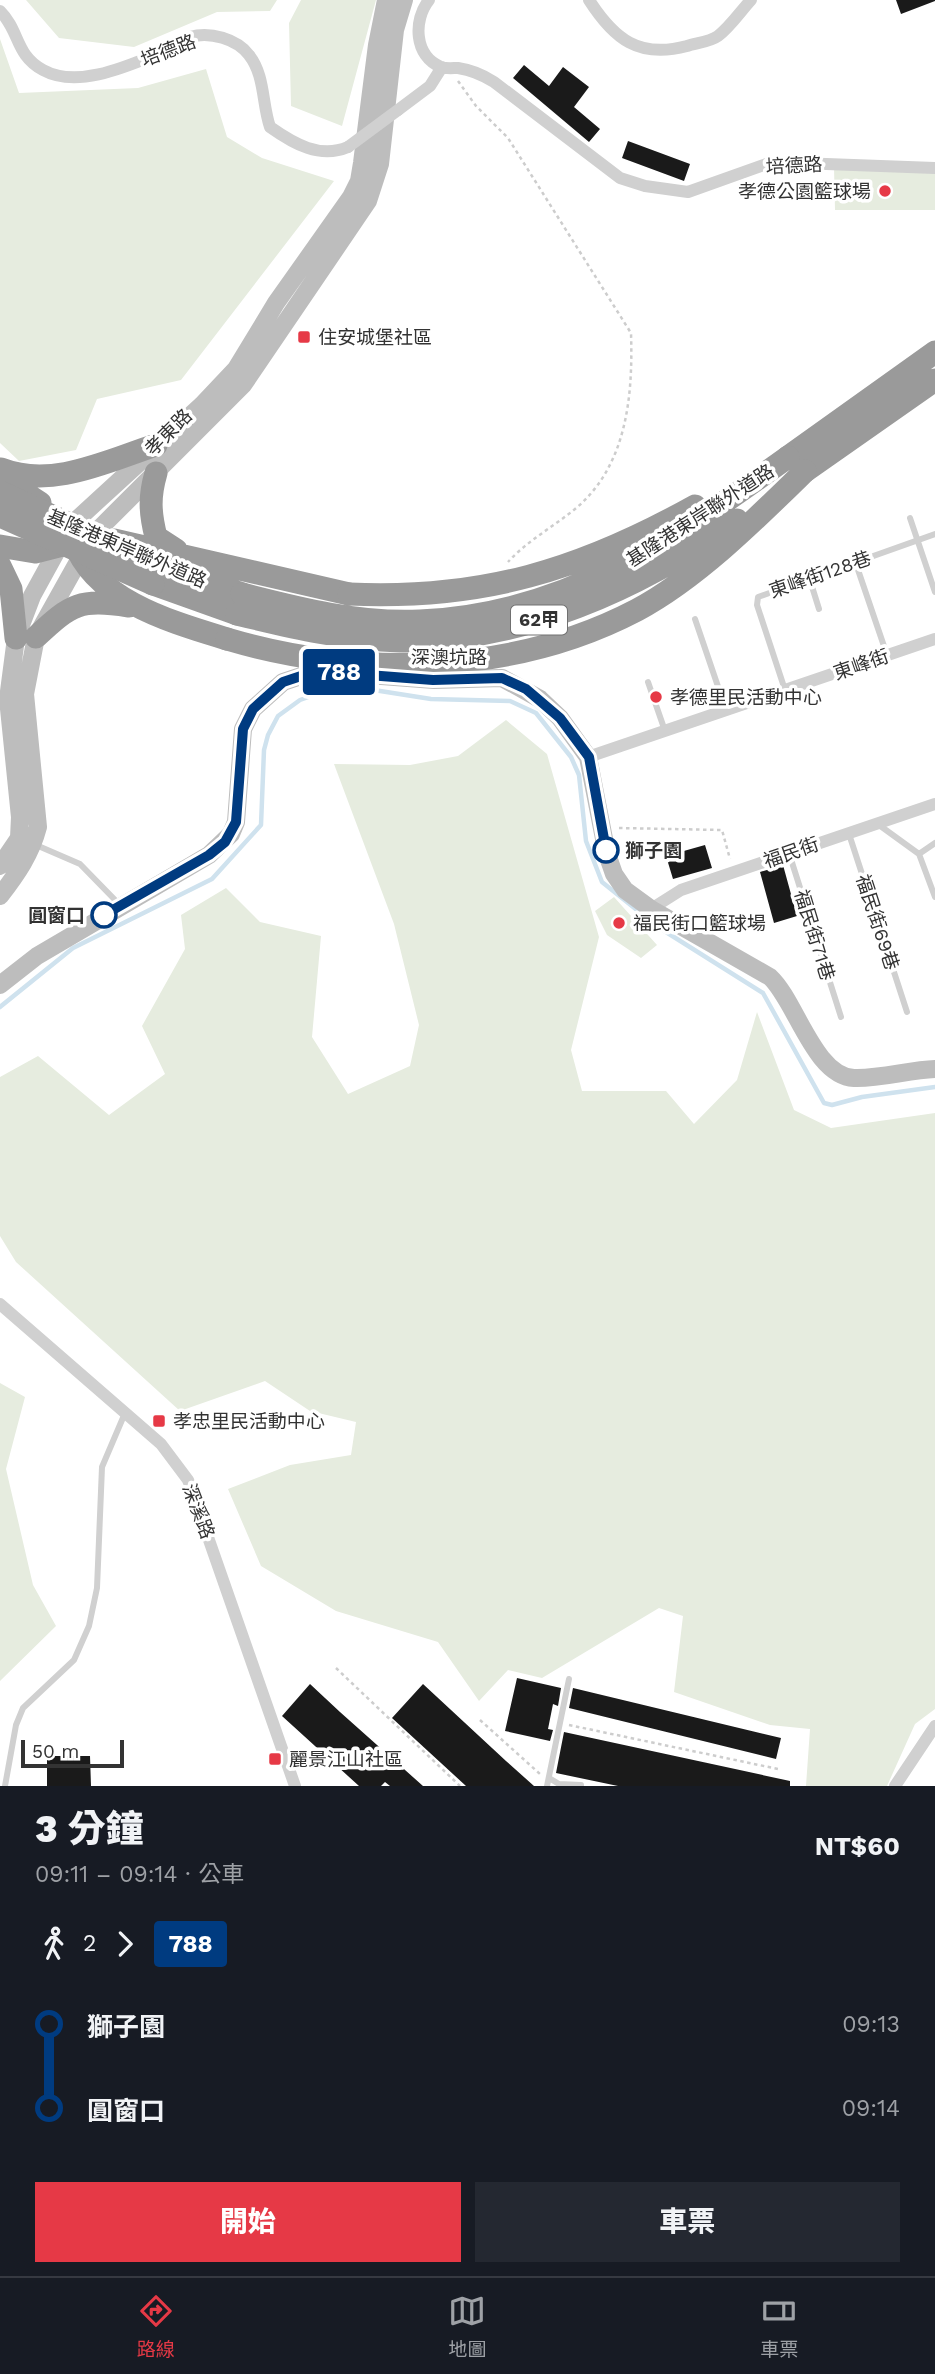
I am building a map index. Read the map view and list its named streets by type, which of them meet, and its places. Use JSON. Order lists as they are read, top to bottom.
{
  "streets": {
    "highway": ["基隆港東岸聯外道路", "62甲"],
    "main road": ["孝東路", "深澳坑路"],
    "street": [
      "培德路",
      "東峰街",
      "福民街",
      "深溪路"
    ],
    "lane": ["東峰街128巷", "福民街69巷", "福民街71巷"]
  },
  "crossings": [
    ["東峰街128巷", "東峰街"],
    ["深澳坑路", "東峰街"],
    ["深澳坑路", "福民街"],
    ["福民街", "福民街69巷"],
    ["福民街", "福民街71巷"]
  ],
  "places": {
    "other": [
      "孝德公園籃球場",
      "孝德里民活動中心",
      "獅子園",
      "圓窗口",
      "福民街口籃球場"
    ],
    "transit": ["住安城堡社區", "孝忠里民活動中心", "麗景江山社區"]
  },
  "lines": ["bus line 788"],
  "scale_bar": "50 m",
  "page": {
    "on_map": "788",
    "scale": "50 m",
    "heading": ["3 分鐘", "09:11 – 09:14 · 公車", "NT$60"],
    "legs": ["2", "788"],
    "list": [
      {
        "name": "獅子園",
        "value": "09:13"
      },
      {
        "name": "圓窗口",
        "value": "09:14"
      }
    ],
    "buttons": ["開始", "車票"],
    "tabs": ["路線", "地圖", "車票"]
  }
}
